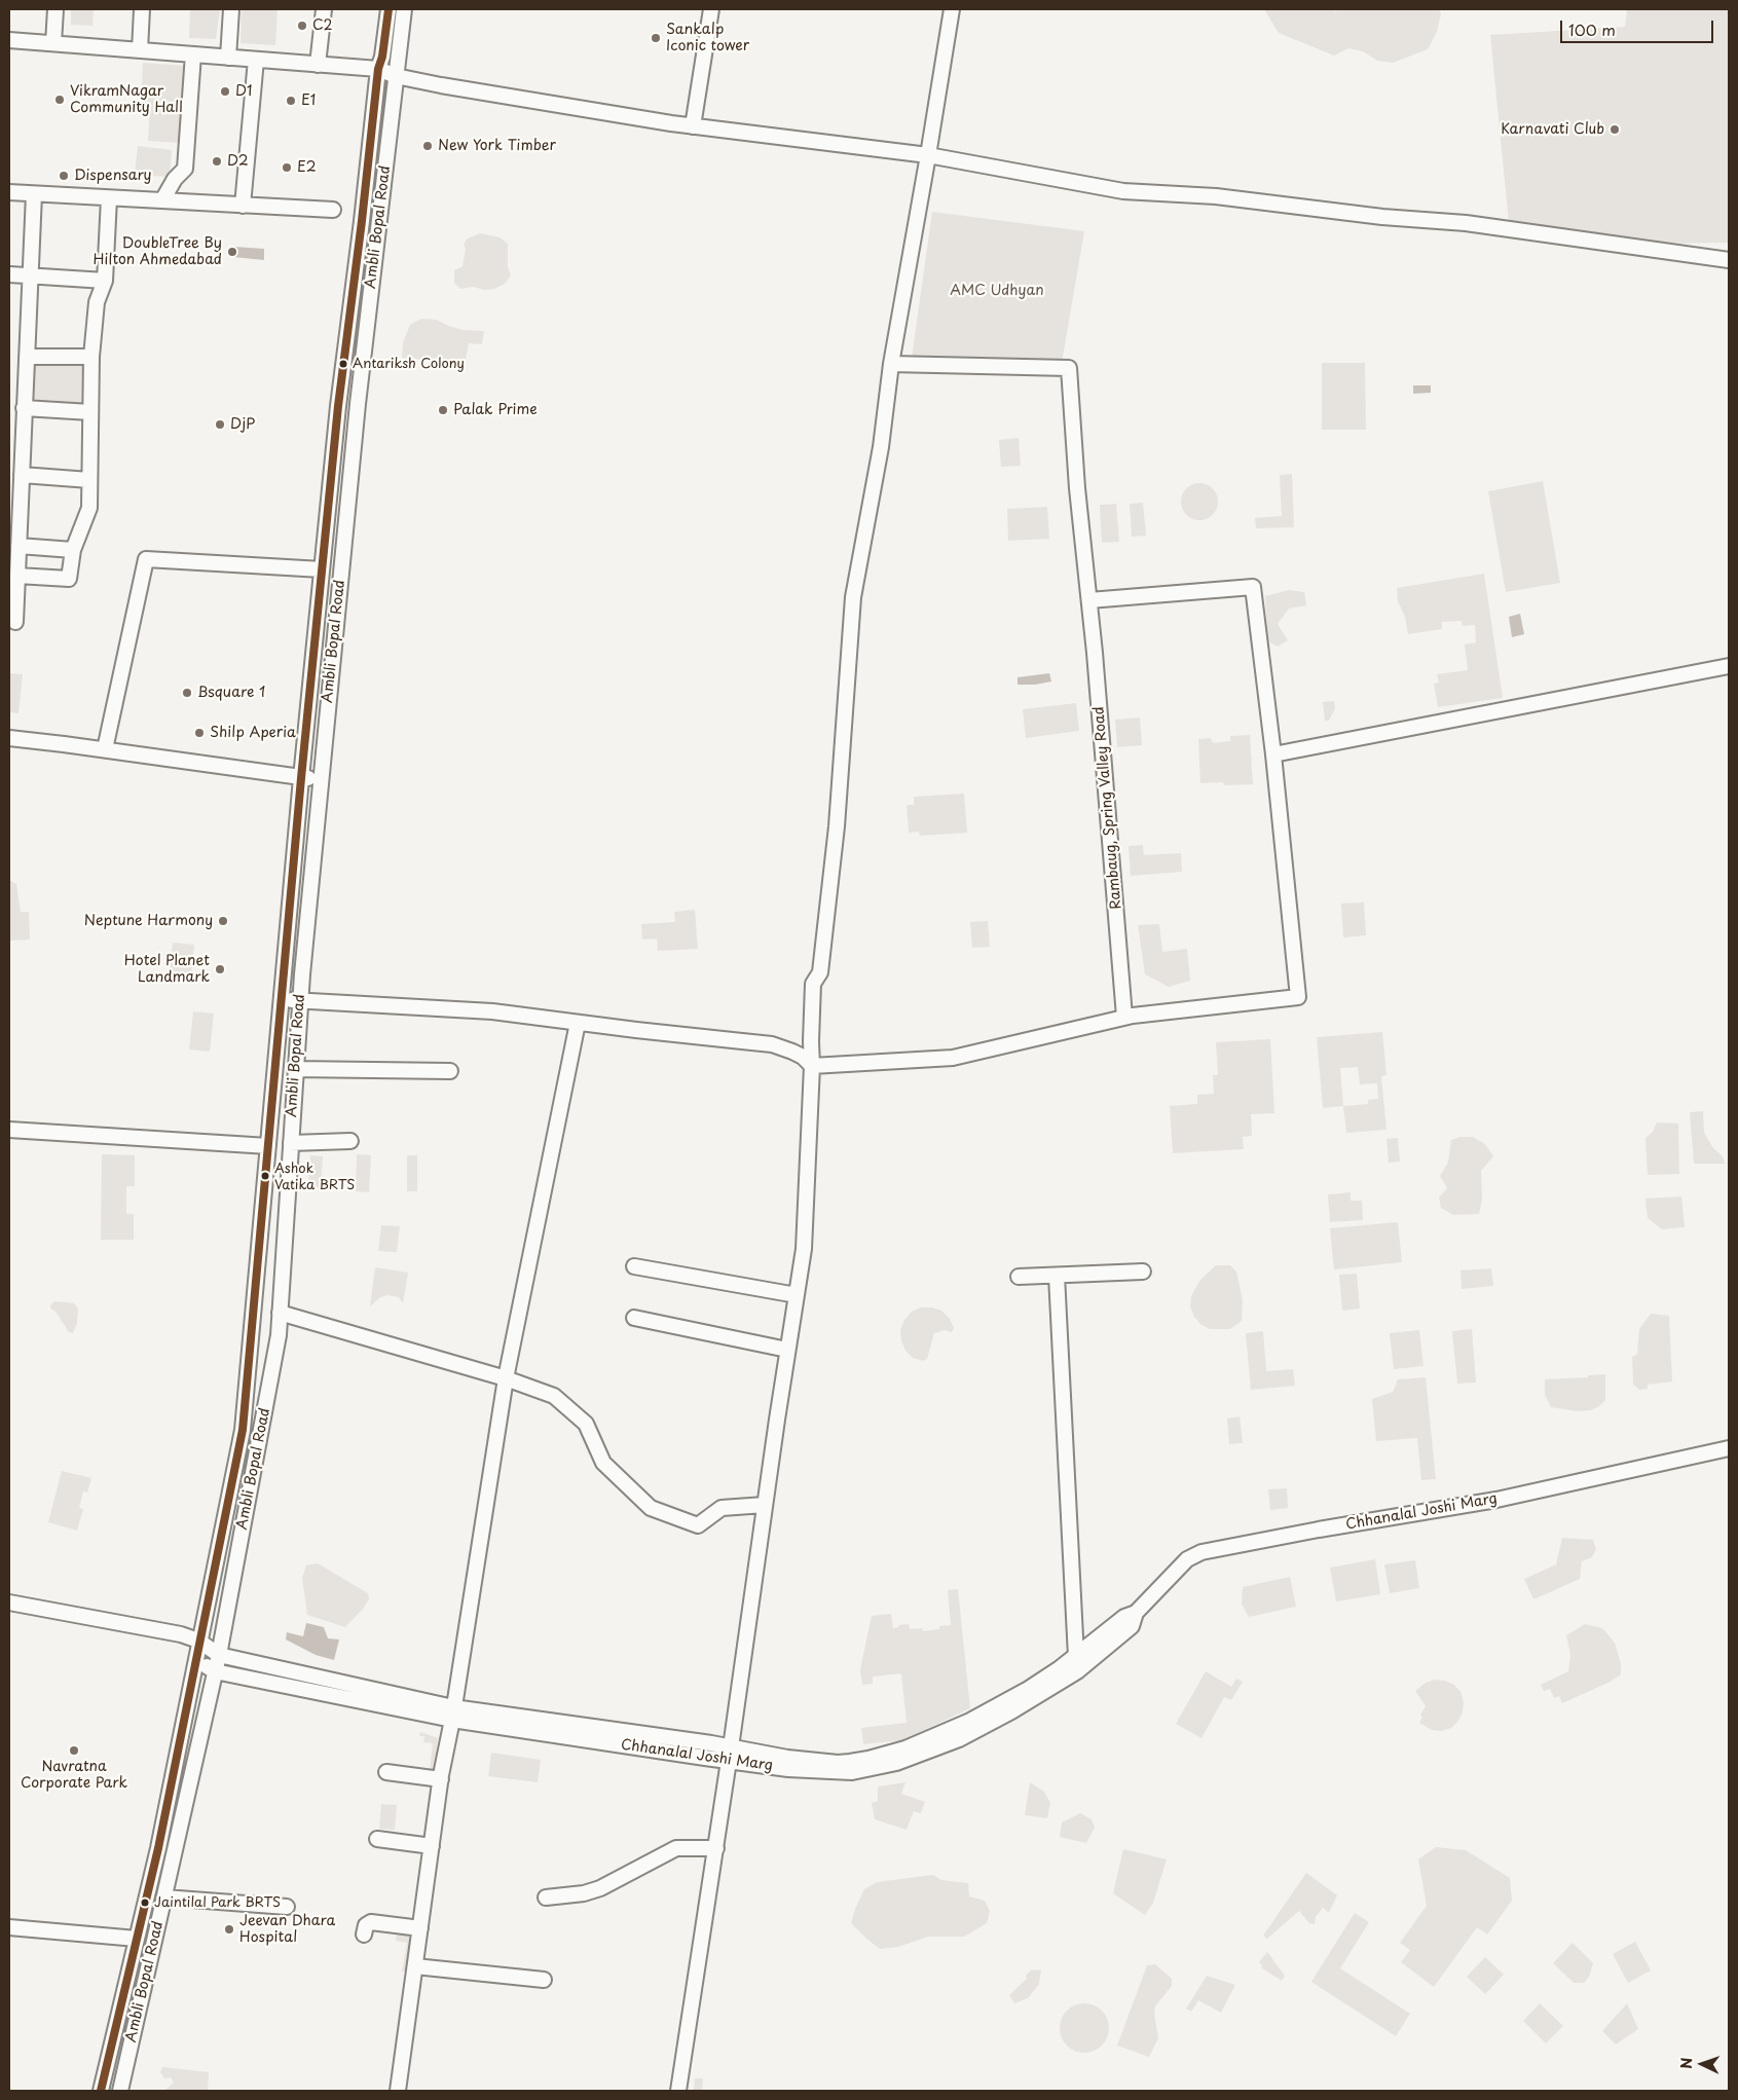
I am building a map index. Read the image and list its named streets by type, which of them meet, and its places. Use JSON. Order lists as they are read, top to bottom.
{
  "streets": {
    "street": ["Ambli Bopal Road", "Rambaug, Spring Valley Road", "Chhanalal Joshi Marg"]
  },
  "crossings": [
    ["Ambli Bopal Road", "Chhanalal Joshi Marg"]
  ],
  "parks": ["AMC Udhyan"],
  "places": [
    "C2",
    "Sankalp Iconic tower",
    "D1",
    "VikramNagar Community Hall",
    "E1",
    "Karnavati Club",
    "New York Timber",
    "D2",
    "E2",
    "Dispensary",
    "DoubleTree By Hilton Ahmedabad",
    "Antariksh Colony",
    "Palak Prime",
    "DjP",
    "Bsquare 1",
    "Shilp Aperia",
    "Neptune Harmony",
    "Hotel Planet Landmark",
    "Ashok Vatika BRTS",
    "Navratna Corporate Park",
    "Jaintilal Park BRTS",
    "Jeevan Dhara Hospital"
  ],
  "scale_bar": "100 m",
  "north": "left"
}
